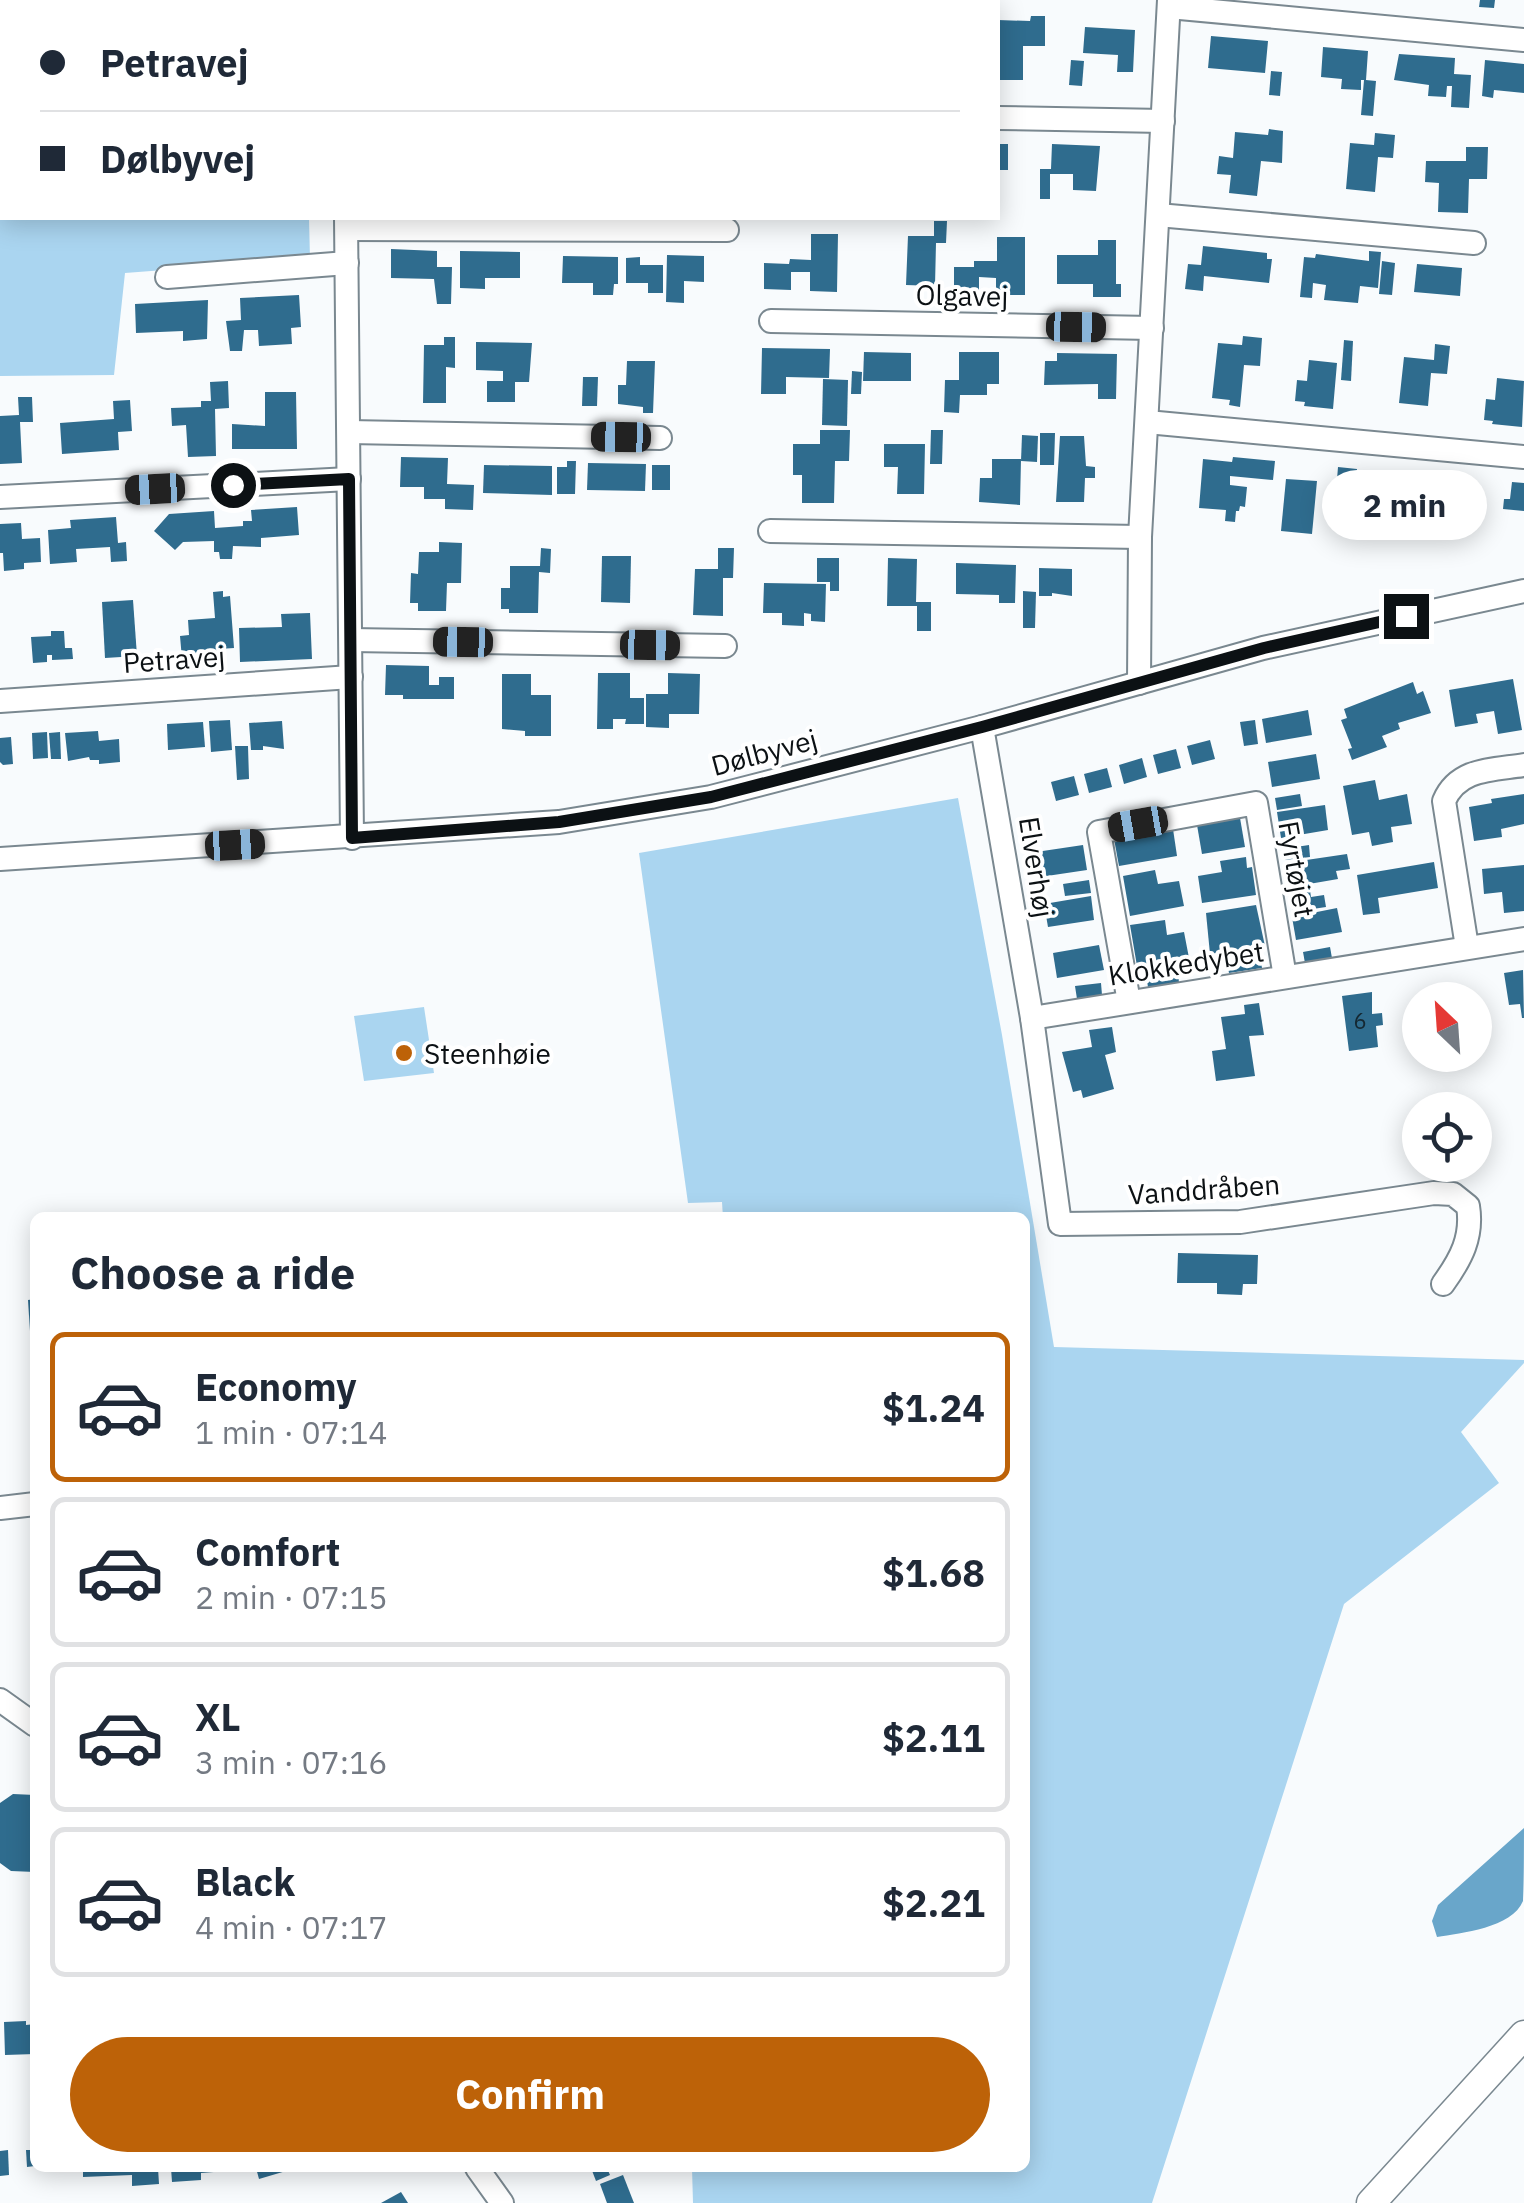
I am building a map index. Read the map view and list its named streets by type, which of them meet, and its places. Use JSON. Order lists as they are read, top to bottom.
{
  "streets": {
    "street": [
      "Olgavej",
      "Petravej",
      "Dølbyvej",
      "Elverhøj",
      "Fyrtøjet",
      "Klokkedybet",
      "Vanddråben"
    ]
  },
  "crossings": [
    ["Dølbyvej", "Elverhøj"],
    ["Elverhøj", "Klokkedybet"],
    ["Elverhøj", "Vanddråben"],
    ["Fyrtøjet", "Klokkedybet"],
    ["Klokkedybet", "Vanddråben"]
  ],
  "places": ["Steenhøie"],
  "house_numbers": ["6"],
  "north": "top left",
  "page": {
    "banner": ["Petravej", "Dølbyvej"],
    "bubble": "2 min",
    "heading": "Choose a ride",
    "list": [
      {
        "name": "Economy",
        "note": "1 min · 07:14",
        "value": "$1.24"
      },
      {
        "name": "Comfort",
        "note": "2 min · 07:15",
        "value": "$1.68"
      },
      {
        "name": "XL",
        "note": "3 min · 07:16",
        "value": "$2.11"
      },
      {
        "name": "Black",
        "note": "4 min · 07:17",
        "value": "$2.21"
      }
    ],
    "buttons": "Confirm"
  }
}
